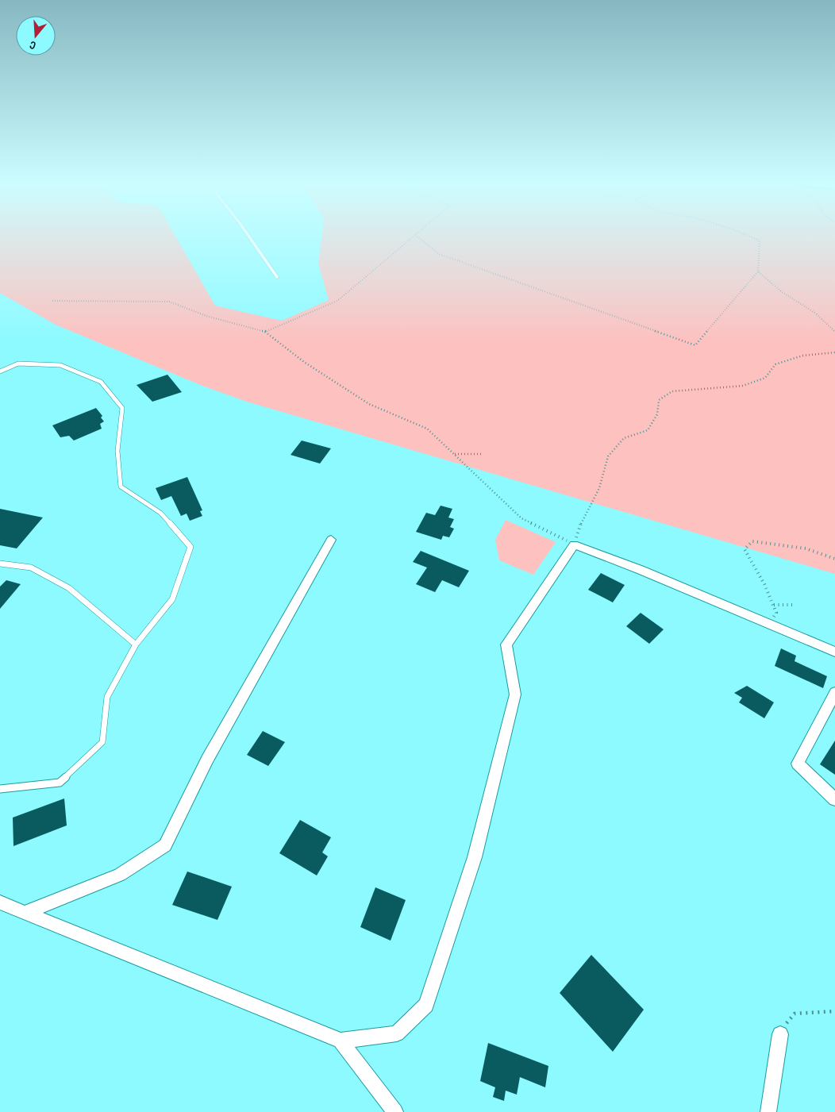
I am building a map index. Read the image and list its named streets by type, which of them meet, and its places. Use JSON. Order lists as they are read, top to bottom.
{
  "north": "bottom"
}
